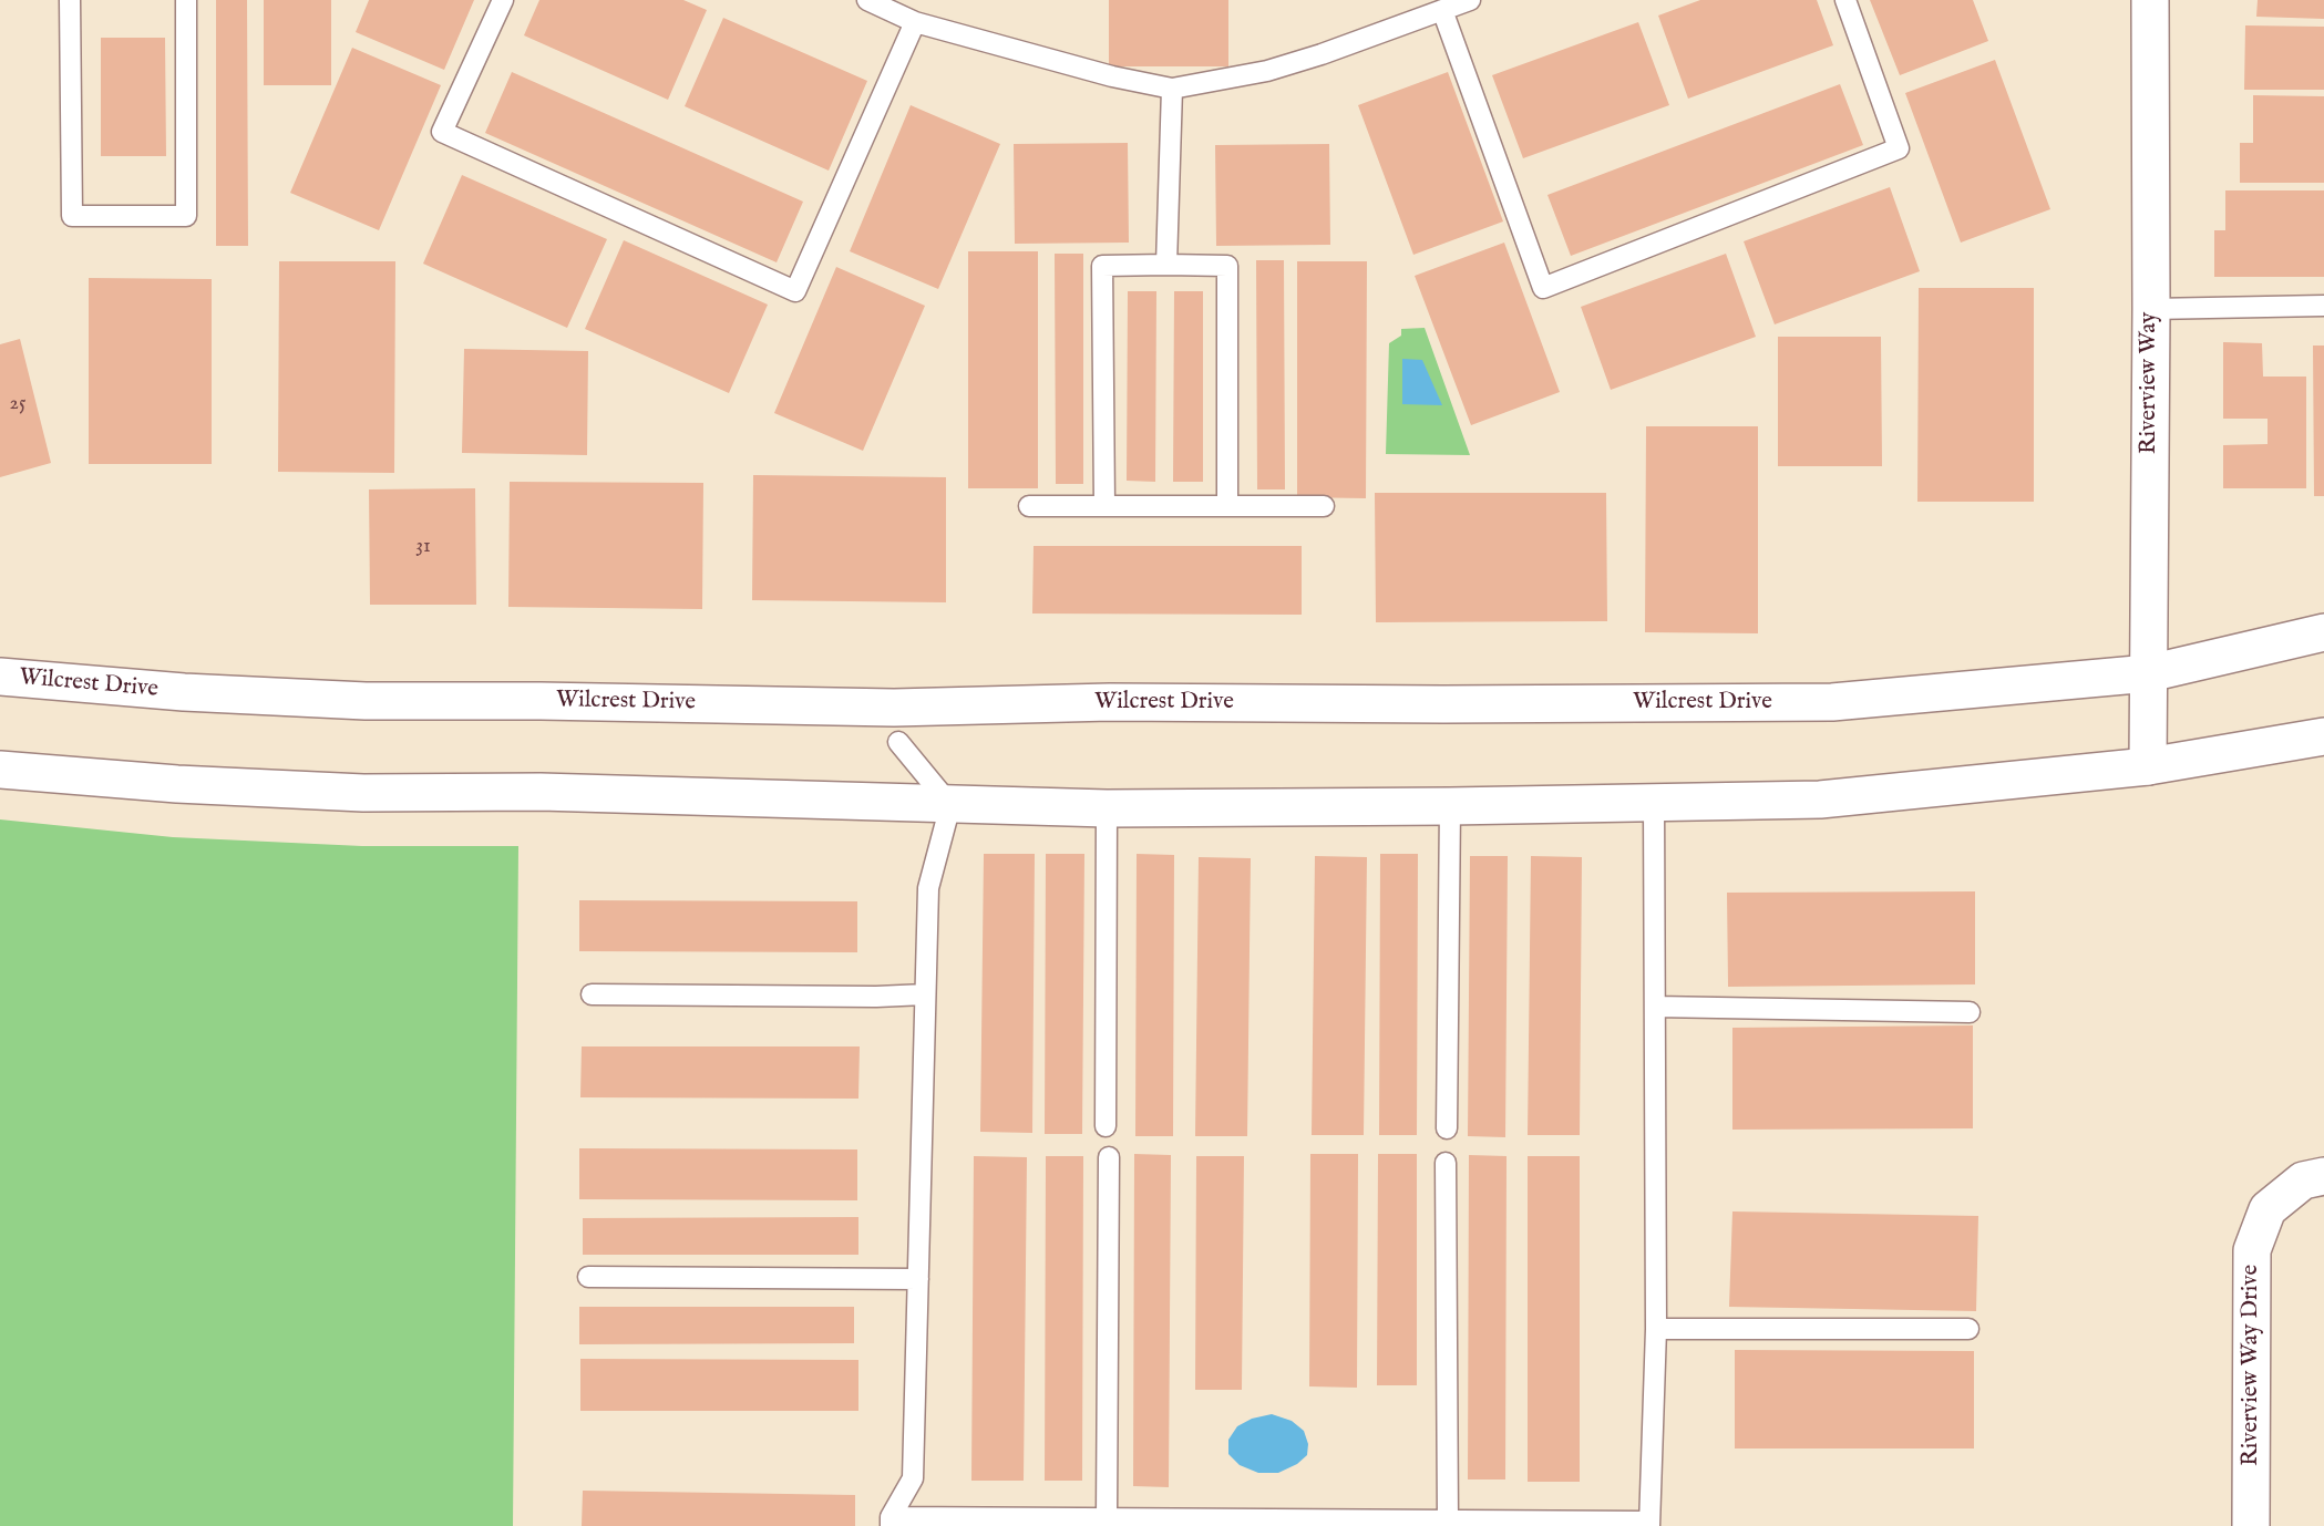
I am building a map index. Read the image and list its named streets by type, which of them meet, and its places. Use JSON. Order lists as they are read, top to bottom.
{
  "streets": {
    "main road": ["Riverview Way", "Wilcrest Drive", "Riverview Way Drive"]
  },
  "crossings": [
    ["Riverview Way", "Wilcrest Drive"]
  ],
  "house_numbers": ["25", "31"]
}
